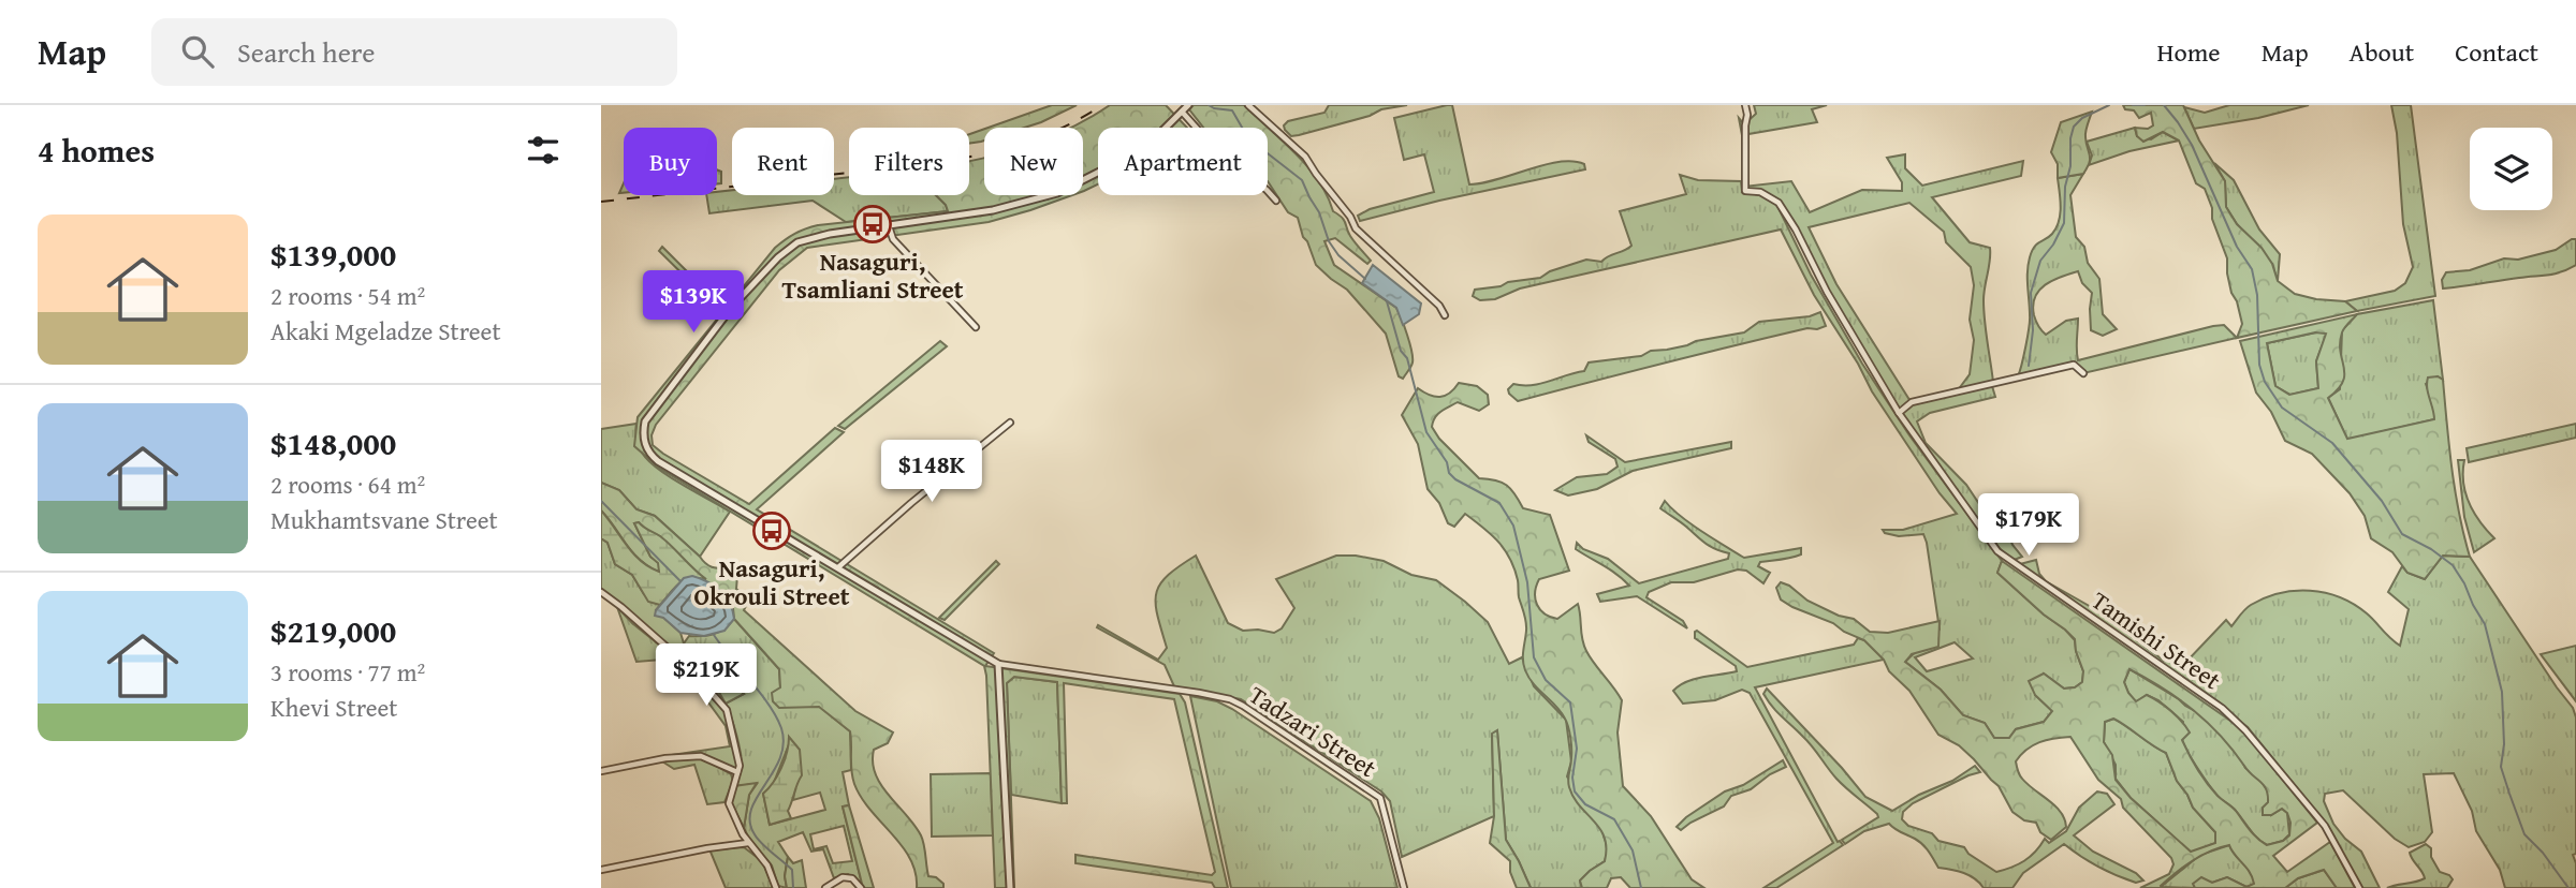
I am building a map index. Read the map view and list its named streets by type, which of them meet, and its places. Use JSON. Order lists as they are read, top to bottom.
{
  "streets": {
    "street": ["Tamishi Street", "Tadzari Street"]
  },
  "places": {
    "bus stop": ["Nasaguri, Tsamliani Street", "Nasaguri, Okrouli Street"]
  },
  "page": {
    "header": "Map",
    "search": "Search here",
    "nav": [
      "Home",
      "Map",
      "About",
      "Contact"
    ],
    "heading": "4 homes",
    "chip": [
      "Buy",
      "Rent",
      "Filters",
      "New",
      "Apartment"
    ],
    "list": [
      {
        "name": "$139,000",
        "note": "2 rooms · 54 m² · Akaki Mgeladze Street"
      },
      {
        "name": "$148,000",
        "note": "2 rooms · 64 m² · Mukhamtsvane Street"
      },
      {
        "name": "$219,000",
        "note": "3 rooms · 77 m² · Khevi Street"
      }
    ],
    "price": [
      "$139K",
      "$148K",
      "$179K",
      "$219K"
    ]
  }
}
